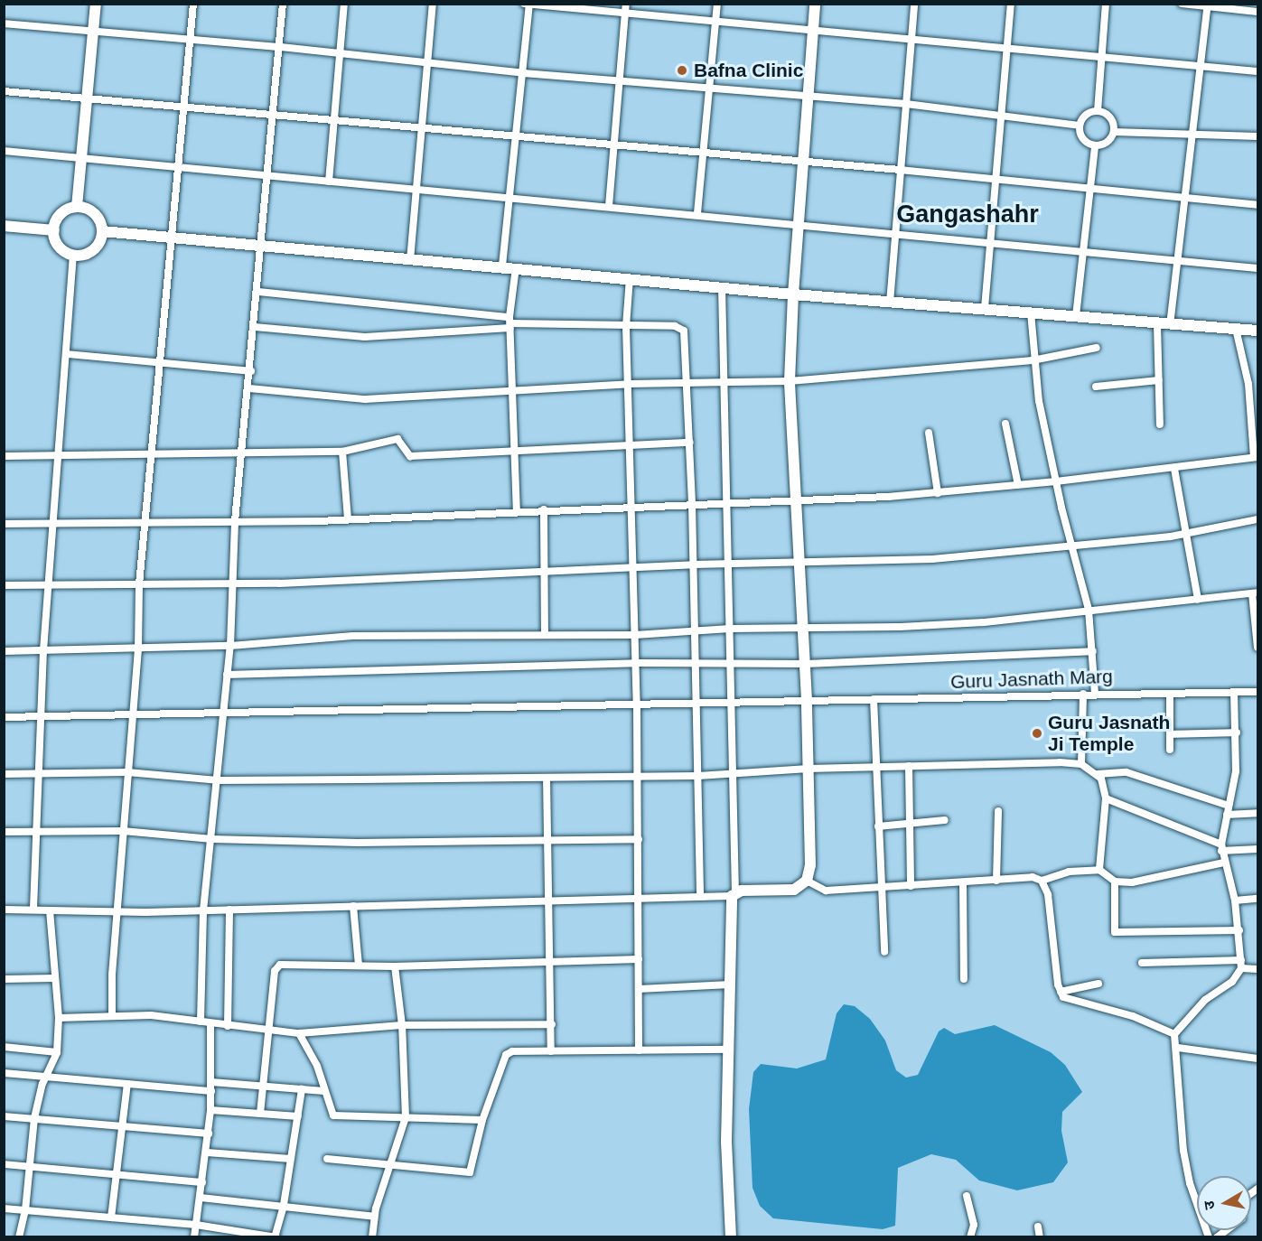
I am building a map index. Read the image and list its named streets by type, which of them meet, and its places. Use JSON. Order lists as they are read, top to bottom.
{
  "streets": {
    "street": ["Guru Jasnath Marg"]
  },
  "districts": ["Gangashahr"],
  "places": ["Bafna Clinic", "Guru Jasnath Ji Temple"],
  "north": "left"
}
